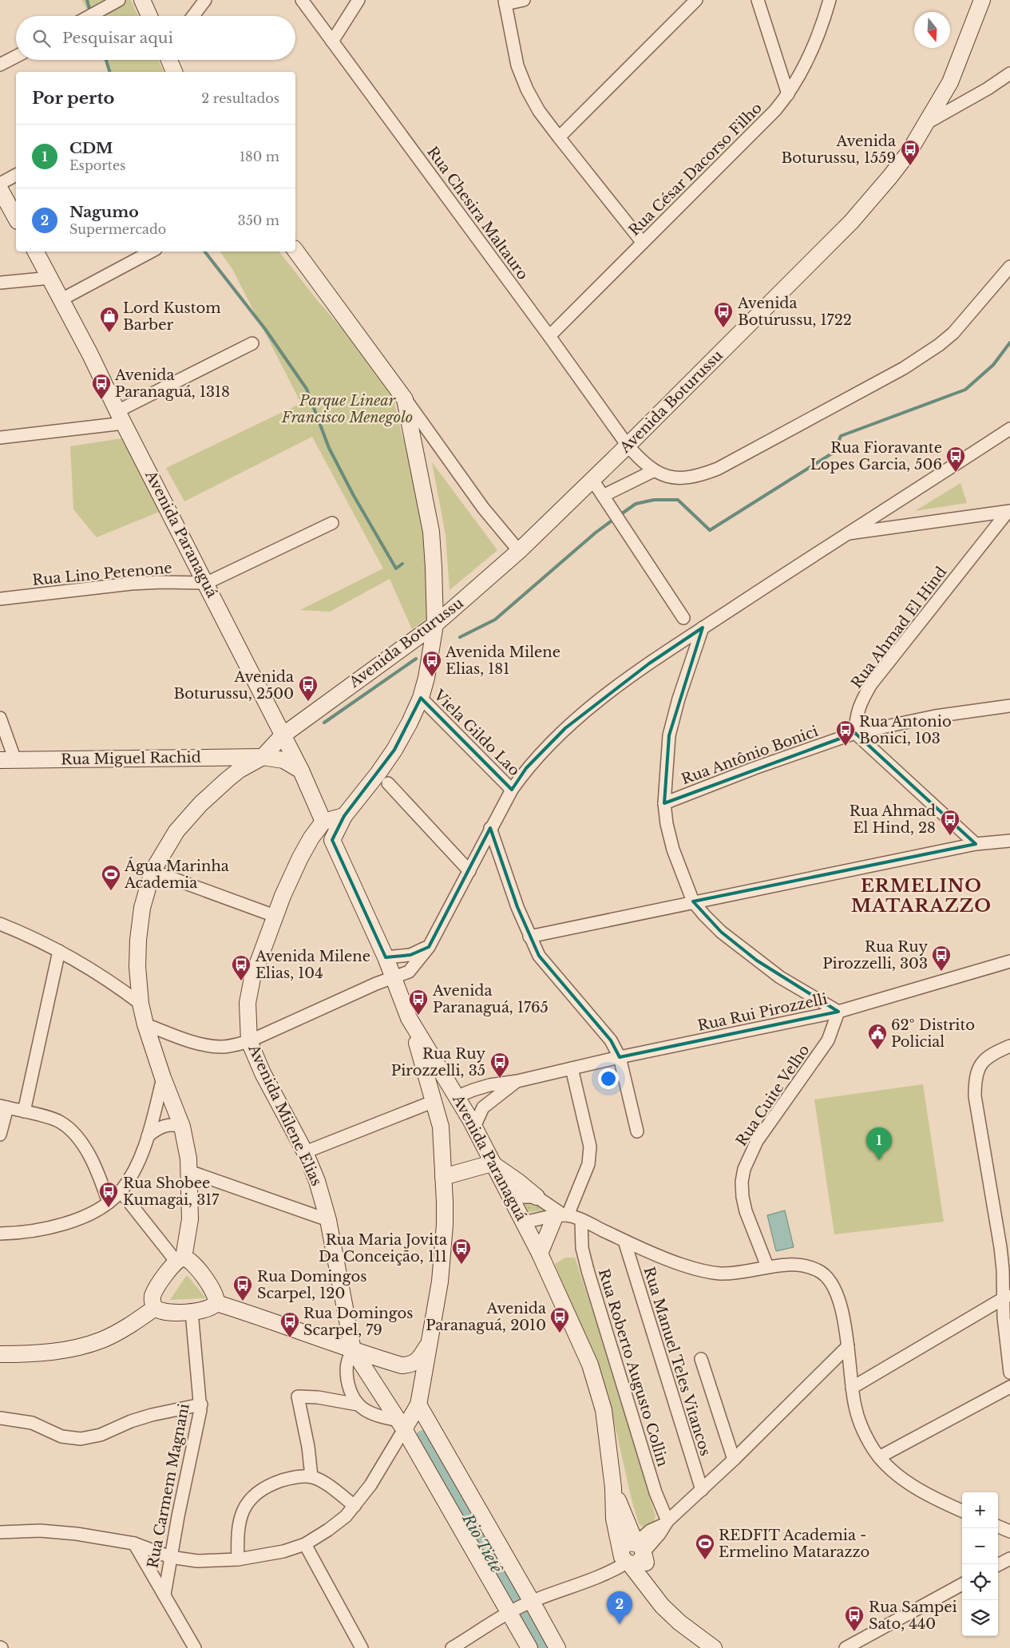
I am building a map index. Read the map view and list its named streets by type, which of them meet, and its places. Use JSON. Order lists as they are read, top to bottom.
{
  "streets": {
    "main road": [
      "Avenida Boturussu",
      "Avenida Paranaguá",
      "Rua Miguel Rachid",
      "Avenida Milene Elias"
    ],
    "street": [
      "Rua César Dacorso Filho",
      "Rua Chesira Maltauro",
      "Rua Lino Petenone",
      "Rua Ahmad El Hind",
      "Viela Gildo Lao",
      "Rua Antônio Bonici",
      "Rua Rui Pirozzelli",
      "Rua Cuite Velho",
      "Rua Manuel Teles Vitancos",
      "Rua Roberto Augusto Collin",
      "Rua Carmem Magnani"
    ]
  },
  "crossings": [
    ["Rua César Dacorso Filho", "Rua Chesira Maltauro"],
    ["Rua Chesira Maltauro", "Avenida Boturussu"],
    ["Avenida Boturussu", "Avenida Paranaguá"],
    ["Avenida Paranaguá", "Rua Lino Petenone"],
    ["Avenida Paranaguá", "Rua Miguel Rachid"],
    ["Avenida Paranaguá", "Rua Rui Pirozzelli"],
    ["Avenida Paranaguá", "Avenida Milene Elias"],
    ["Rua Ahmad El Hind", "Rua Antônio Bonici"],
    ["Rua Rui Pirozzelli", "Rua Cuite Velho"]
  ],
  "districts": ["ERMELINO MATARAZZO"],
  "water": ["Rio Tietê"],
  "parks": ["Parque Linear Francisco Menegolo"],
  "places": {
    "bus stop": [
      "Avenida Boturussu, 1559",
      "Avenida Boturussu, 1722",
      "Avenida Paranaguá, 1318",
      "Rua Fioravante Lopes Garcia, 506",
      "Avenida Milene Elias, 181",
      "Avenida Boturussu, 2500",
      "Rua Antonio Bonici, 103",
      "Rua Ahmad El Hind, 28",
      "Rua Ruy Pirozzelli, 303",
      "Avenida Milene Elias, 104",
      "Avenida Paranaguá, 1765",
      "Rua Ruy Pirozzelli, 35",
      "Rua Shobee Kumagai, 317",
      "Rua Maria Jovita Da Conceição, 111",
      "Rua Domingos Scarpel, 120",
      "Avenida Paranaguá, 2010",
      "Rua Domingos Scarpel, 79",
      "Rua Sampei Sato, 440"
    ],
    "shop": ["Lord Kustom Barber"],
    "sports": ["Água Marinha Academia", "REDFIT Academia - Ermelino Matarazzo"],
    "public building": ["62º Distrito Policial"]
  },
  "north": "bottom",
  "page": {
    "search": "Pesquisar aqui",
    "heading": ["Por perto", "2 resultados"],
    "list": [
      {
        "mark": "1",
        "name": "CDM",
        "note": "Esportes",
        "value": "180 m"
      },
      {
        "mark": "2",
        "name": "Nagumo",
        "note": "Supermercado",
        "value": "350 m"
      }
    ],
    "pins": ["1", "2"],
    "map_buttons": ["+", "−"]
  }
}
